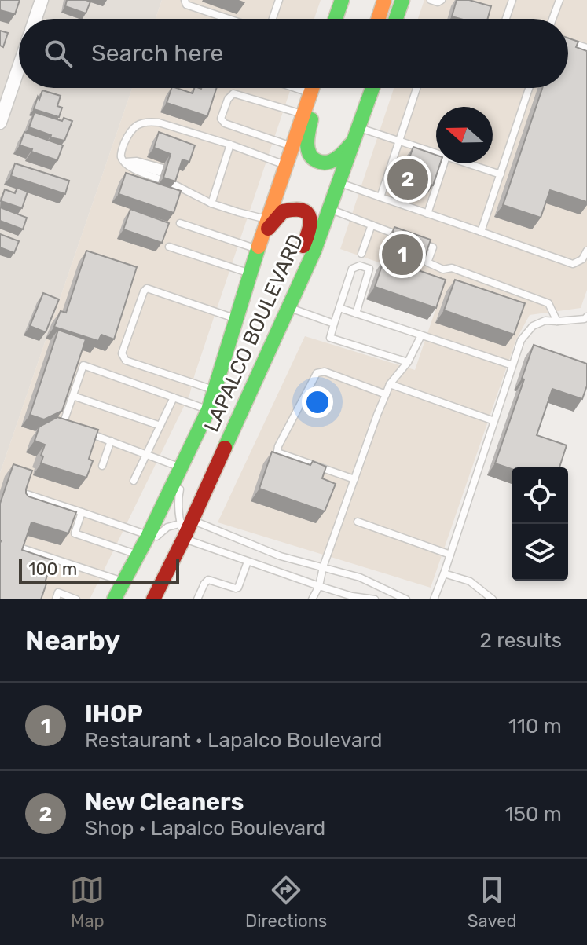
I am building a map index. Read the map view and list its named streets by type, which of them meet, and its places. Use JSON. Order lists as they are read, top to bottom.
{
  "streets": {
    "main road": ["LAPALCO BOULEVARD"]
  },
  "scale_bar": "100 m",
  "north": "left",
  "page": {
    "search": "Search here",
    "pins": ["2", "1"],
    "scale": "100 m",
    "heading": ["Nearby", "2 results"],
    "list": [
      {
        "mark": "1",
        "name": "IHOP",
        "note": "Restaurant · Lapalco Boulevard",
        "value": "110 m"
      },
      {
        "mark": "2",
        "name": "New Cleaners",
        "note": "Shop · Lapalco Boulevard",
        "value": "150 m"
      }
    ],
    "nav": ["Map", "Directions", "Saved"]
  }
}
